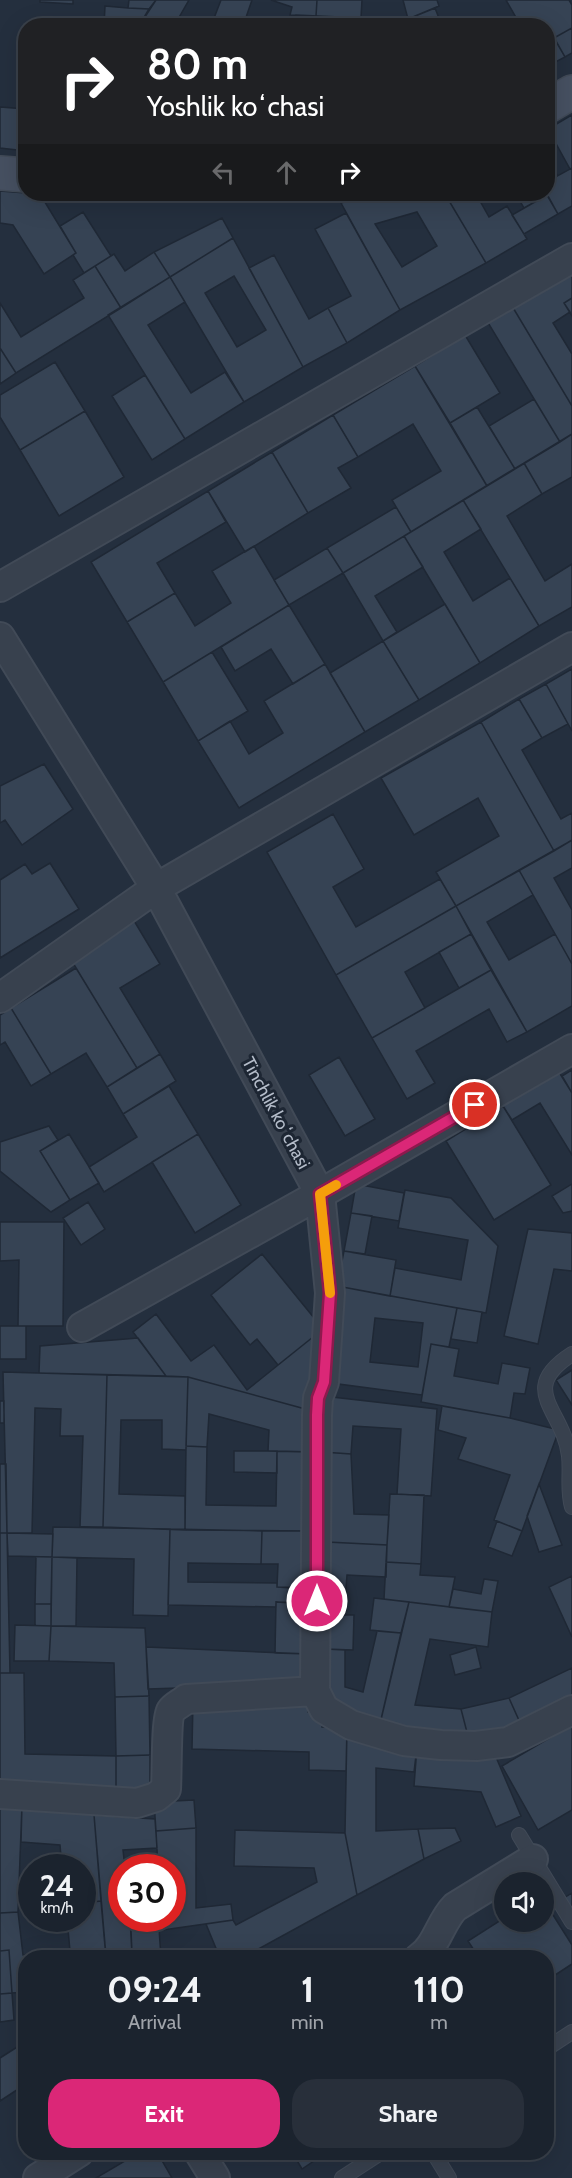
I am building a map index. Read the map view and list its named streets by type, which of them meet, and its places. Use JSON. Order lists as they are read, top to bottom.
{
  "streets": {
    "street": ["Tinchlik koʻchasi"]
  },
  "page": {
    "turn": ["80 m", "Yoshlik koʻchasi"],
    "speed": "24 km/h",
    "limit": "30",
    "eta": [
      "09:24",
      "Arrival",
      "1",
      "min",
      "110",
      "m"
    ],
    "buttons": ["Exit", "Share"]
  }
}
